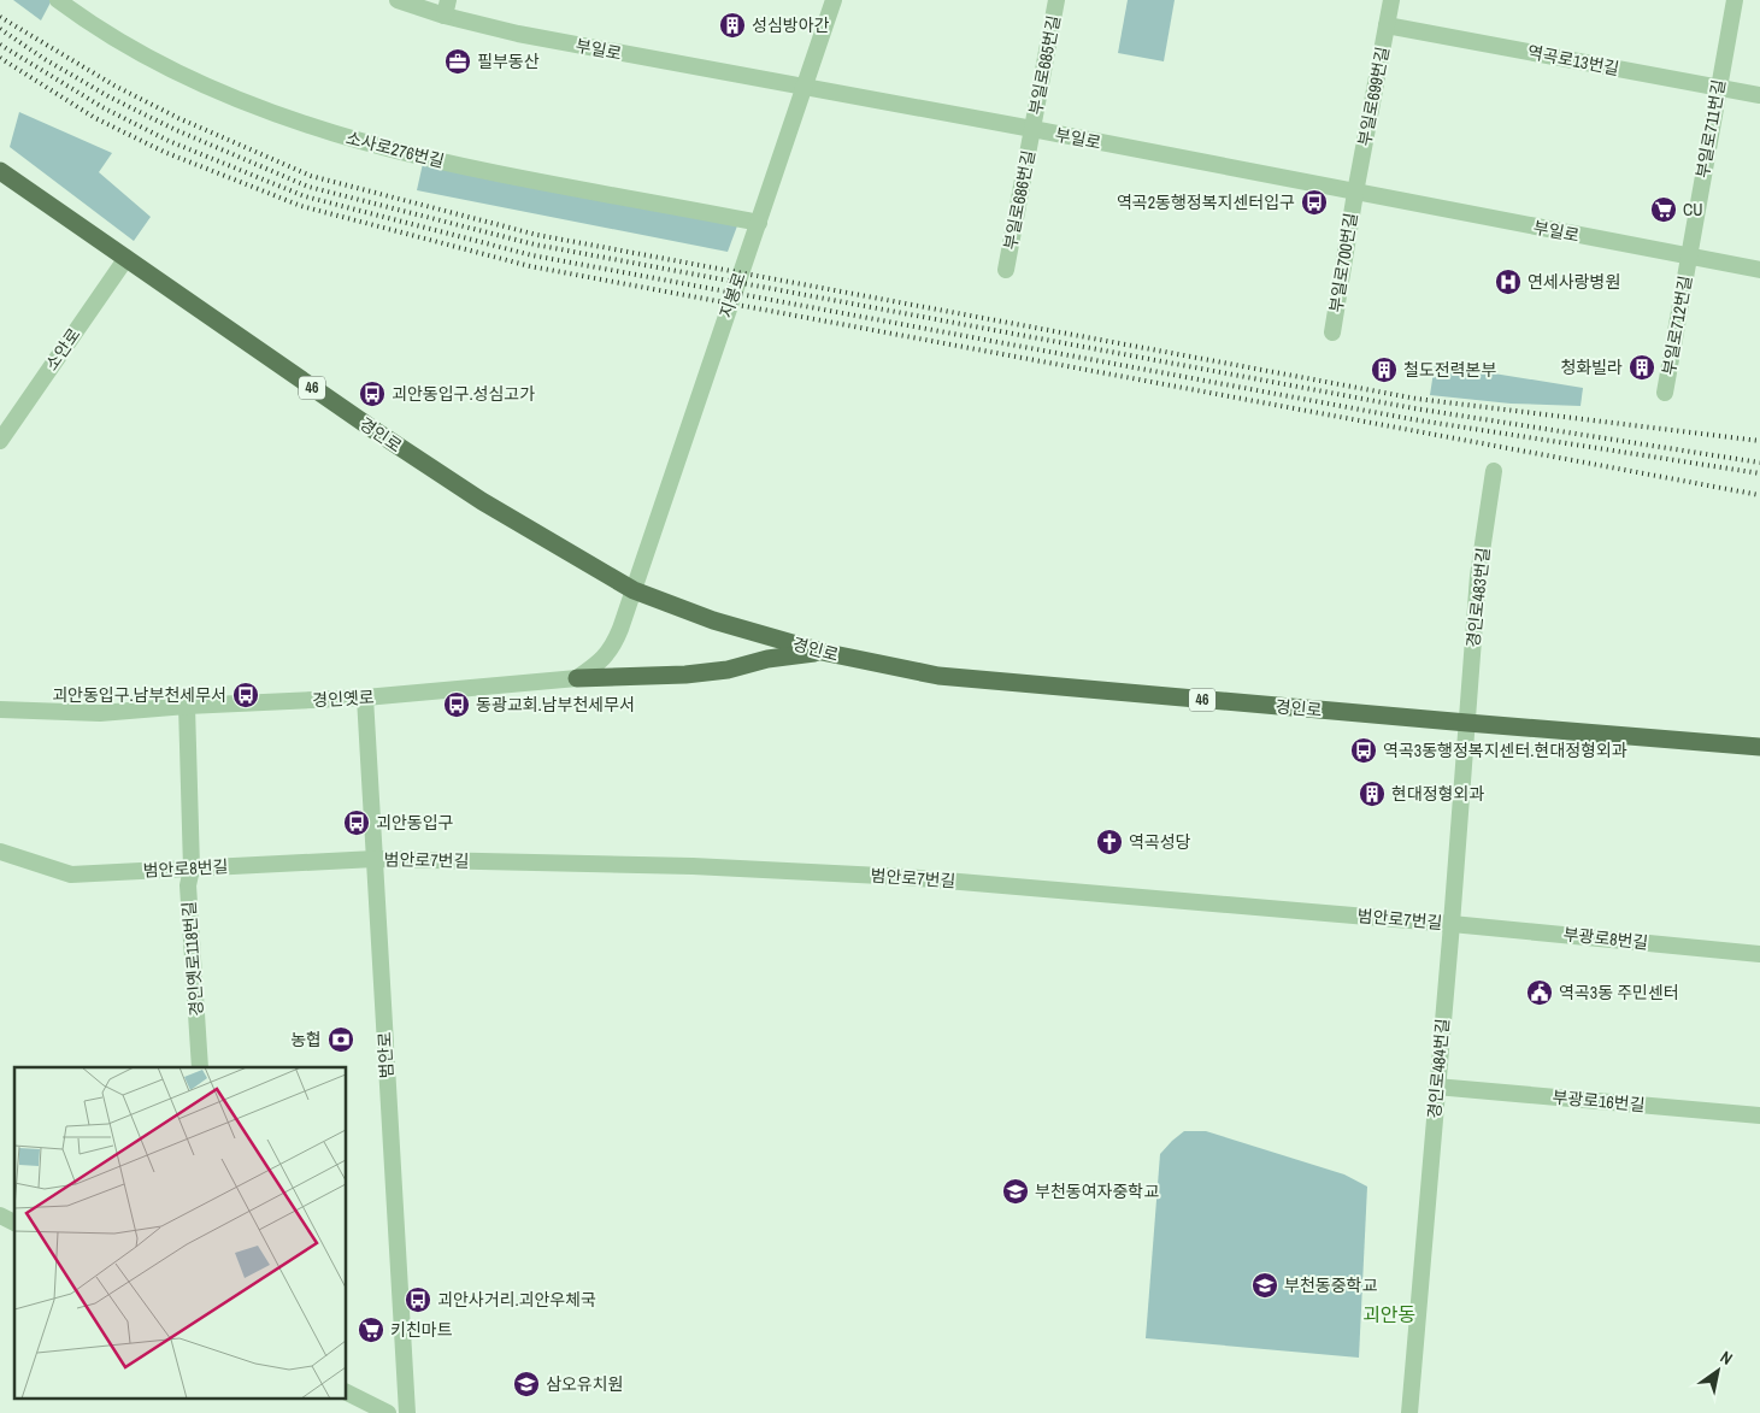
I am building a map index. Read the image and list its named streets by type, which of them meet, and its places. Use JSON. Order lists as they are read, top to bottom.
{
  "streets": {
    "main road": ["46", "경인로"],
    "street": [
      "부일로",
      "역곡로13번길",
      "부일로685번길",
      "부일로699번길",
      "부일로711번길",
      "소사로276번길",
      "부일로686번길",
      "부일로700번길",
      "지봉로",
      "부일로712번길",
      "소안로",
      "경인로483번길",
      "경인옛로",
      "범안로7번길",
      "범안로8번길",
      "부광로8번길",
      "경인옛로118번길",
      "범안로",
      "경인로484번길",
      "부광로16번길"
    ]
  },
  "crossings": [
    ["부일로", "부일로685번길"],
    ["부일로", "부일로699번길"],
    ["부일로", "부일로711번길"],
    ["부일로", "부일로686번길"],
    ["부일로", "부일로700번길"],
    ["부일로", "부일로712번길"],
    ["역곡로13번길", "부일로699번길"],
    ["역곡로13번길", "부일로711번길"],
    ["부일로685번길", "부일로686번길"],
    ["부일로699번길", "부일로700번길"],
    ["부일로711번길", "부일로712번길"],
    ["지봉로", "경인로"],
    ["소안로", "경인로"],
    ["경인로", "경인로483번길"],
    ["경인로", "경인로484번길"],
    ["경인로483번길", "경인로484번길"],
    ["경인옛로", "경인옛로118번길"],
    ["경인옛로", "범안로"],
    ["범안로7번길", "범안로8번길"],
    ["범안로7번길", "부광로8번길"],
    ["범안로7번길", "범안로"],
    ["범안로7번길", "경인로484번길"],
    ["범안로8번길", "경인옛로118번길"],
    ["범안로8번길", "범안로"],
    ["부광로8번길", "경인로484번길"],
    ["경인로484번길", "부광로16번길"]
  ],
  "districts": ["괴안동"],
  "places": {
    "building": [
      "성심방아간",
      "청화빌라",
      "철도전력본부",
      "현대정형외과"
    ],
    "office": ["필부동산"],
    "bus stop": [
      "역곡2동행정복지센터입구",
      "괴안동입구.성심고가",
      "괴안동입구.남부천세무서",
      "동광교회.남부천세무서",
      "역곡3동행정복지센터.현대정형외과",
      "괴안동입구",
      "괴안사거리.괴안우체국"
    ],
    "supermarket": ["CU", "키친마트"],
    "hospital": ["연세사랑병원"],
    "church": ["역곡성당"],
    "public building": ["역곡3동 주민센터"],
    "bank": ["농협"],
    "school or university": ["부천동여자중학교", "부천동중학교", "삼오유치원"]
  },
  "north": "top right"
}
